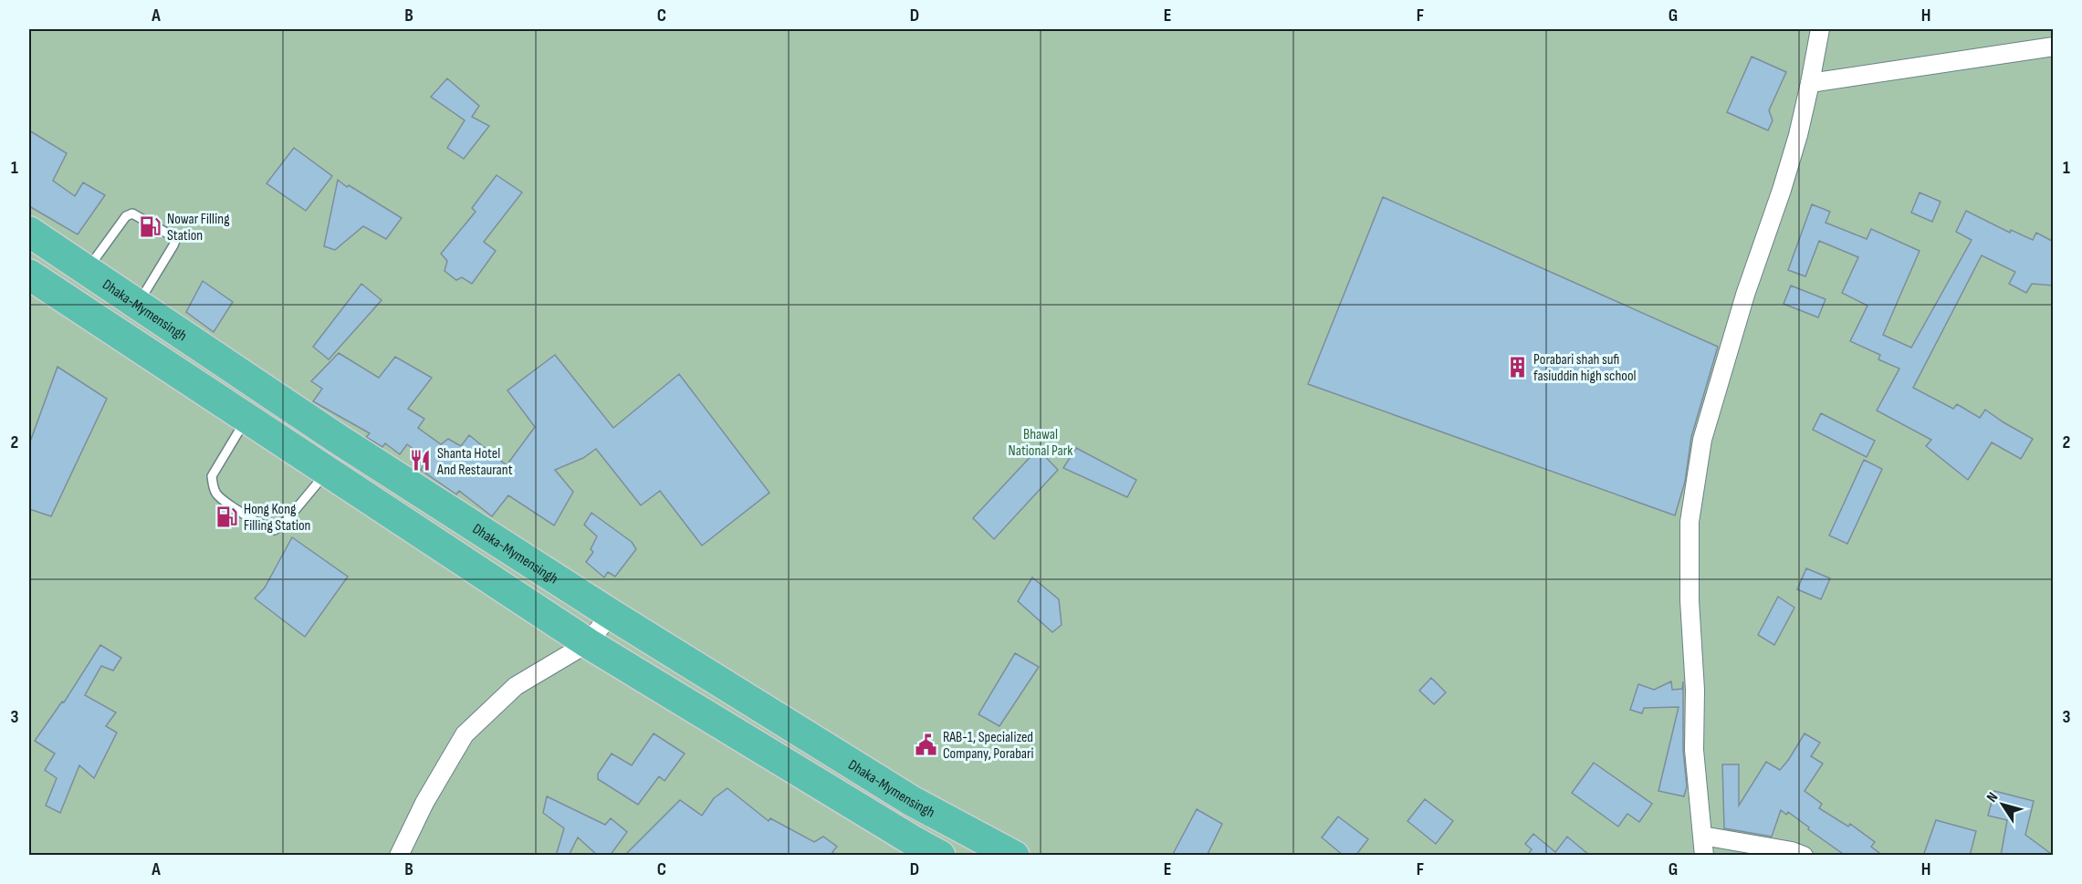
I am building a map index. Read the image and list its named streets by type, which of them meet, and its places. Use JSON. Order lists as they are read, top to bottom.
{
  "streets": {
    "highway": ["Dhaka-Mymensingh"]
  },
  "parks": ["Bhawal National Park"],
  "places": {
    "fuel station": ["Nowar Filling Station", "Hong Kong Filling Station"],
    "building": ["Porabari shah sufi fasiuddin high school"],
    "restaurant": ["Shanta Hotel And Restaurant"],
    "public building": ["RAB-1, Specialized Company, Porabari"]
  },
  "north": "top left",
  "grid": {
    "columns": [
      "A",
      "B",
      "C",
      "D",
      "E",
      "F",
      "G",
      "H"
    ],
    "rows": ["1", "2", "3"]
  }
}
